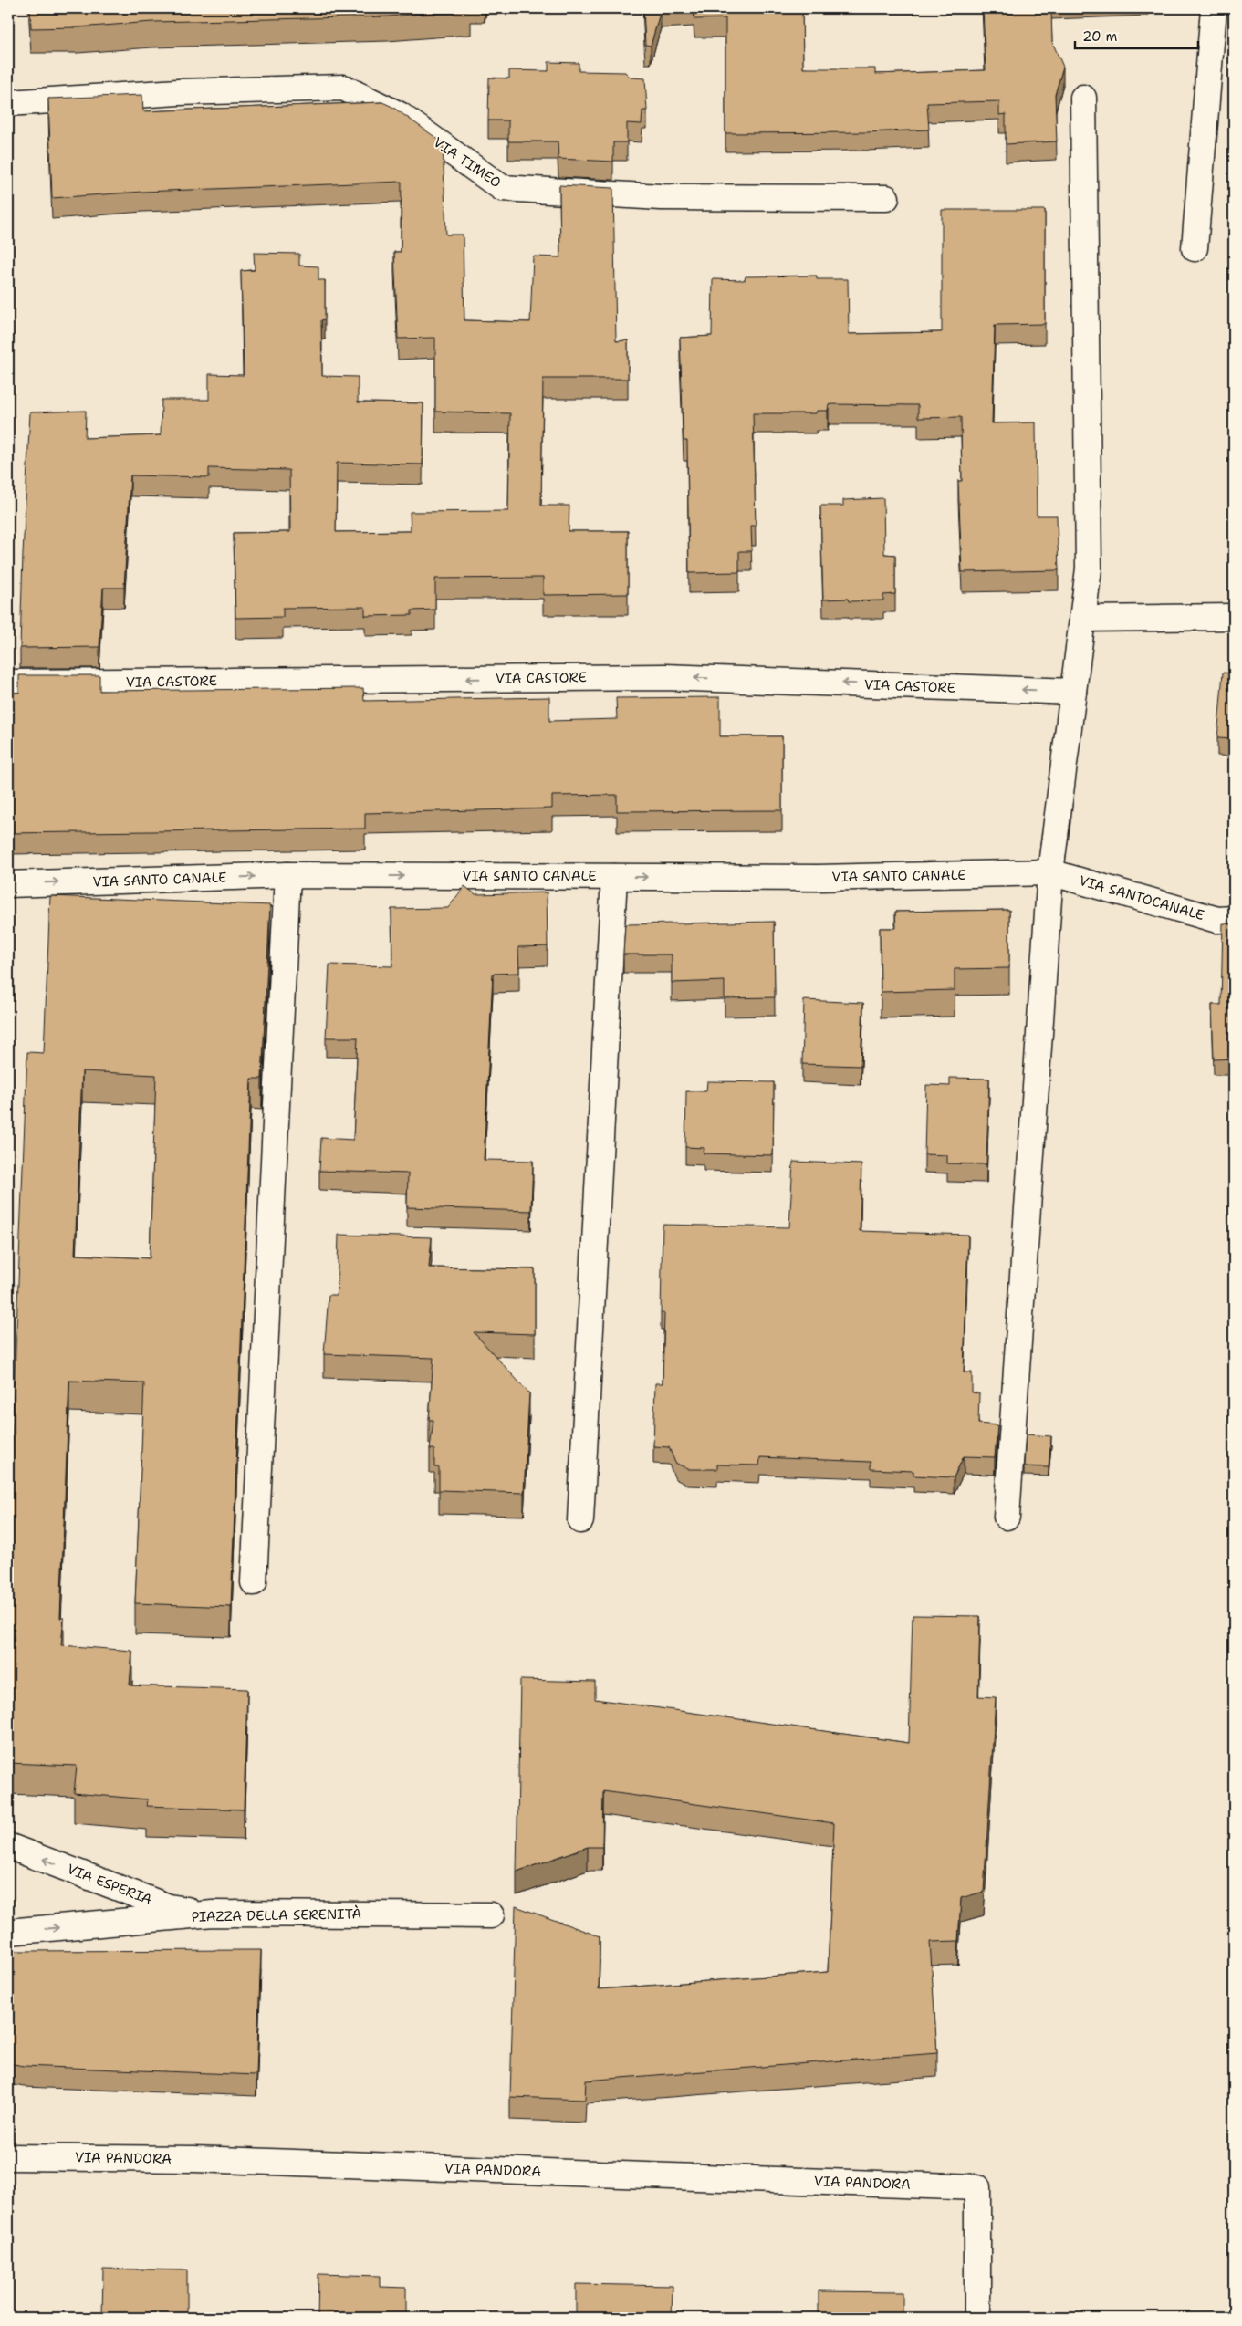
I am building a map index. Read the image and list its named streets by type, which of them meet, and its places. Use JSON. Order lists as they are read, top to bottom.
{
  "streets": {
    "street": [
      "VIA TIMEO",
      "VIA CASTORE",
      "VIA SANTO CANALE",
      "VIA SANTOCANALE",
      "VIA ESPERIA",
      "PIAZZA DELLA SERENITÀ",
      "VIA PANDORA"
    ]
  },
  "crossings": [
    ["VIA SANTO CANALE", "VIA SANTOCANALE"],
    ["VIA ESPERIA", "PIAZZA DELLA SERENITÀ"]
  ],
  "one_way": [
    "VIA CASTORE",
    "VIA SANTO CANALE",
    "VIA ESPERIA",
    "PIAZZA DELLA SERENITÀ"
  ],
  "scale_bar": "20 m"
}
